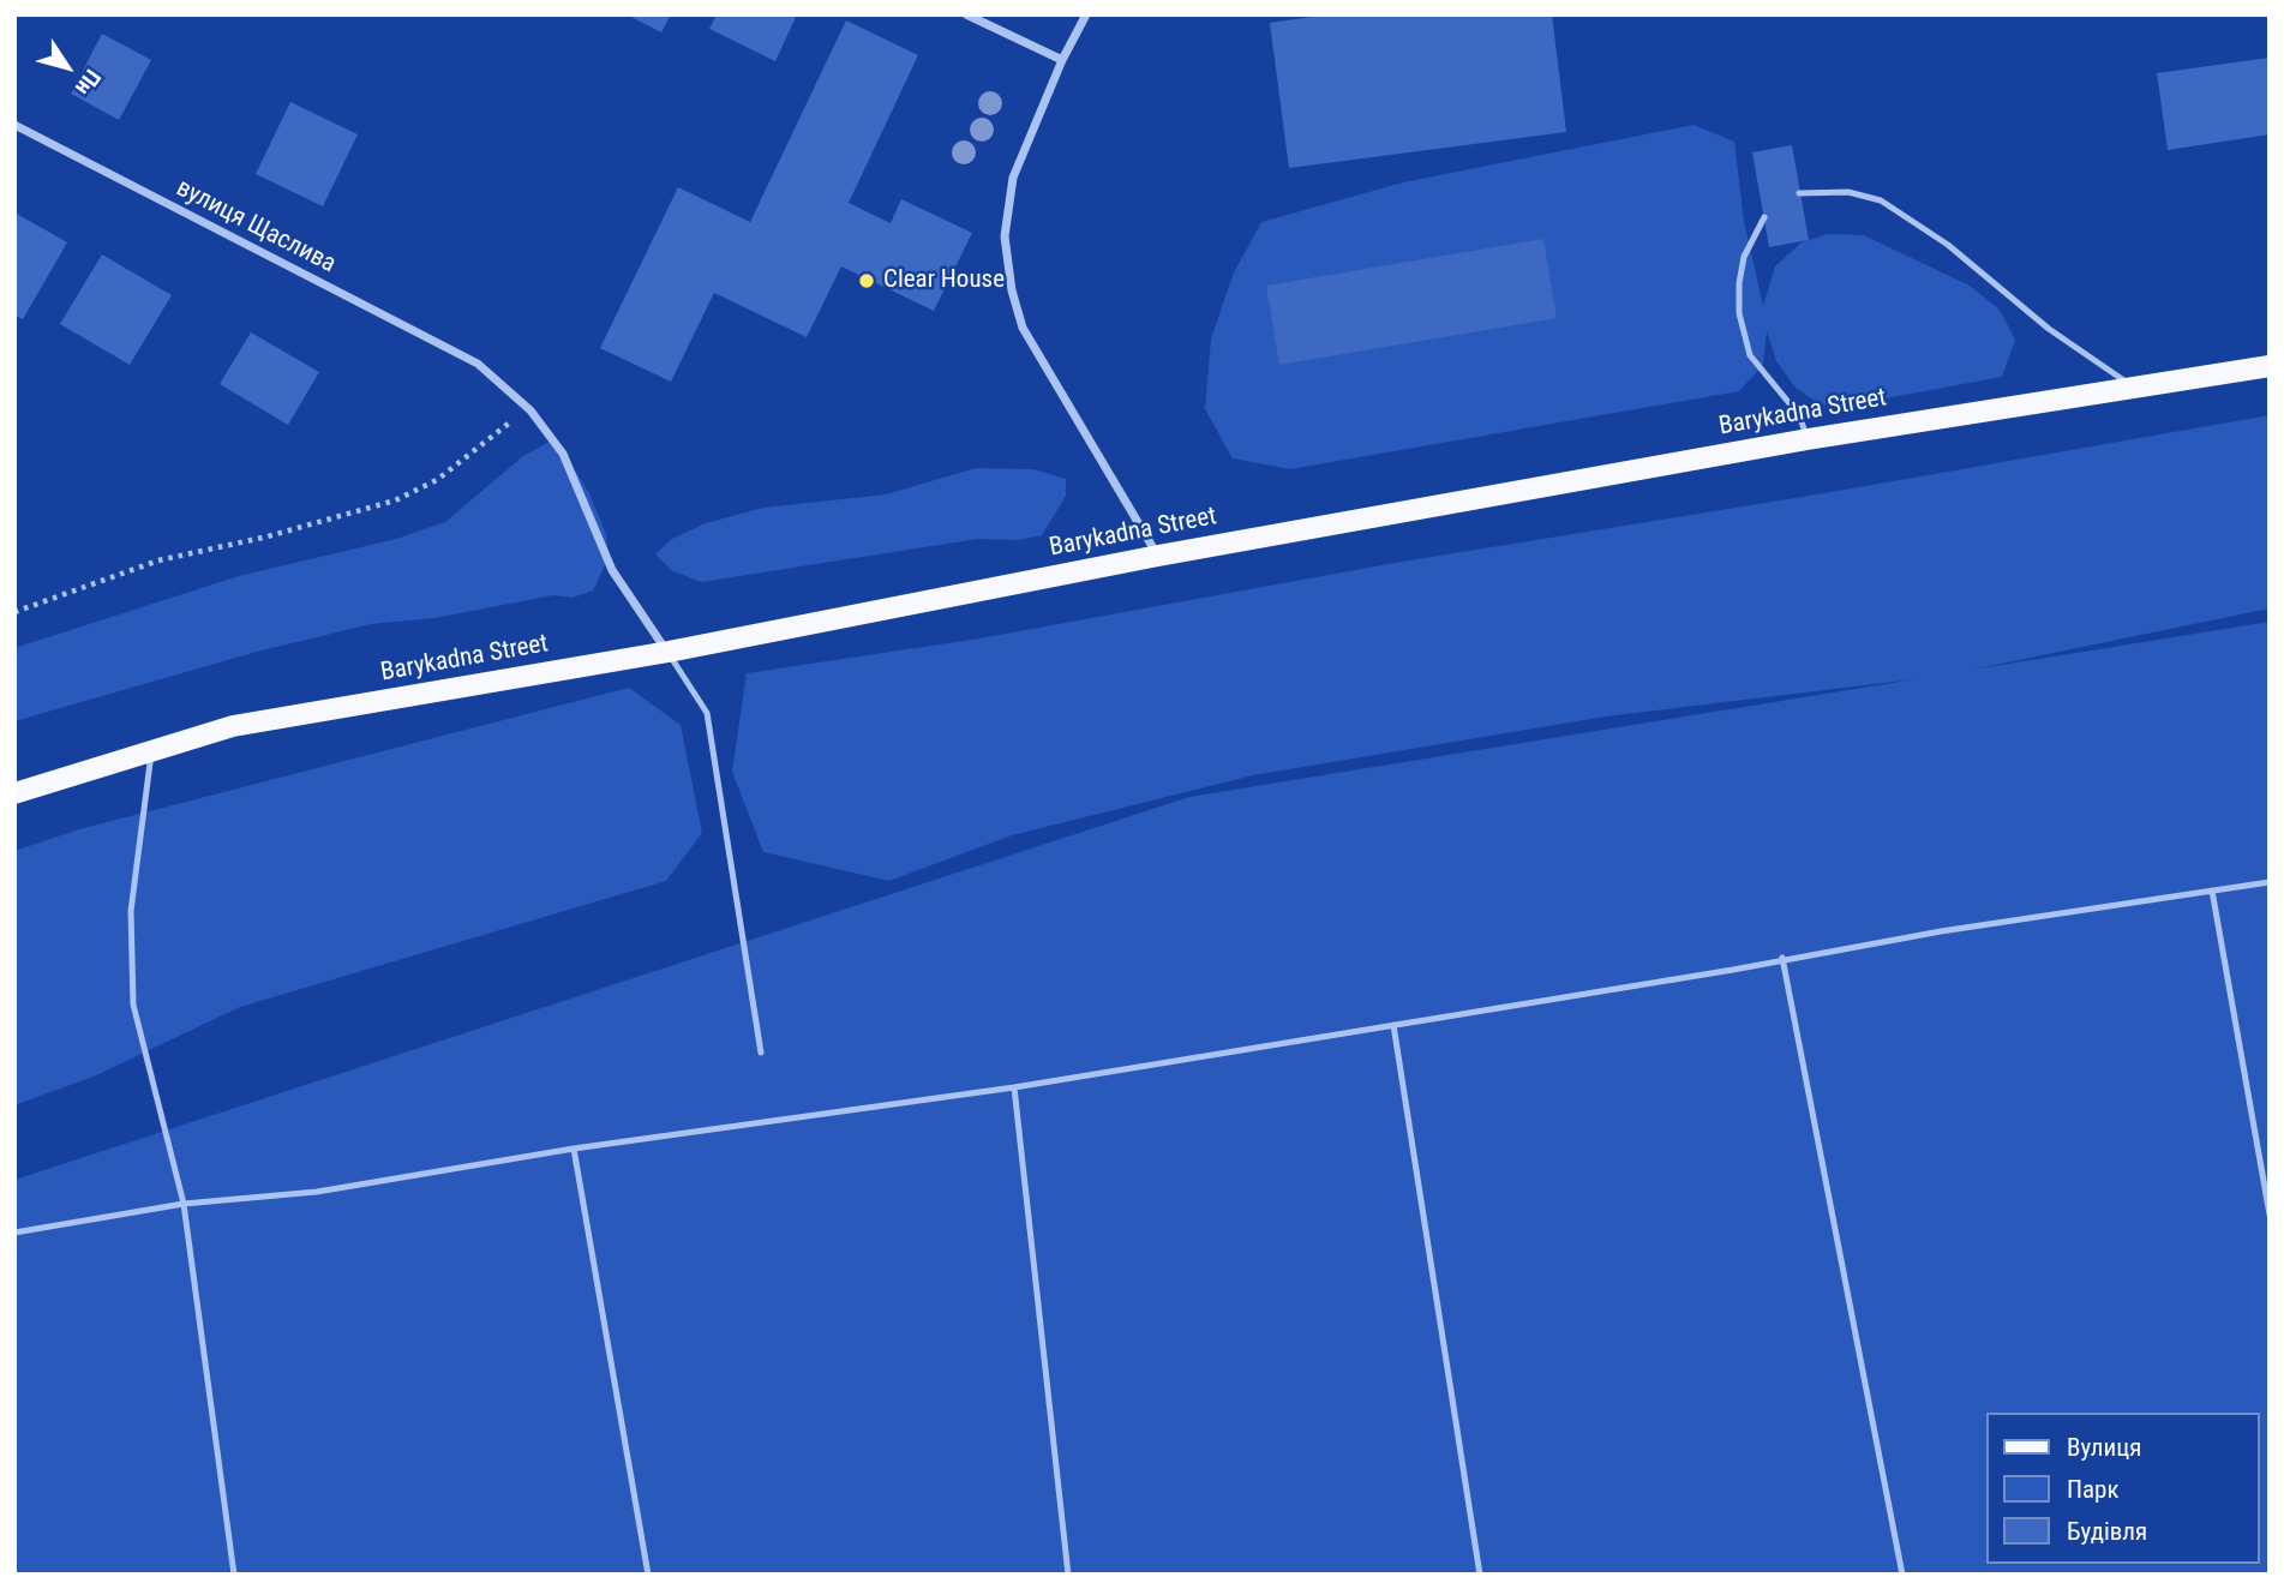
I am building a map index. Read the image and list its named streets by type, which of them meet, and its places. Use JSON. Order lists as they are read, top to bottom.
{
  "streets": {
    "main road": ["Barykadna Street"],
    "street": ["вулиця Щаслива"]
  },
  "crossings": [
    ["вулиця Щаслива", "Barykadna Street"]
  ],
  "places": ["Clear House"],
  "legend": ["Вулиця", "Парк", "Будівля"],
  "north": "bottom right"
}
